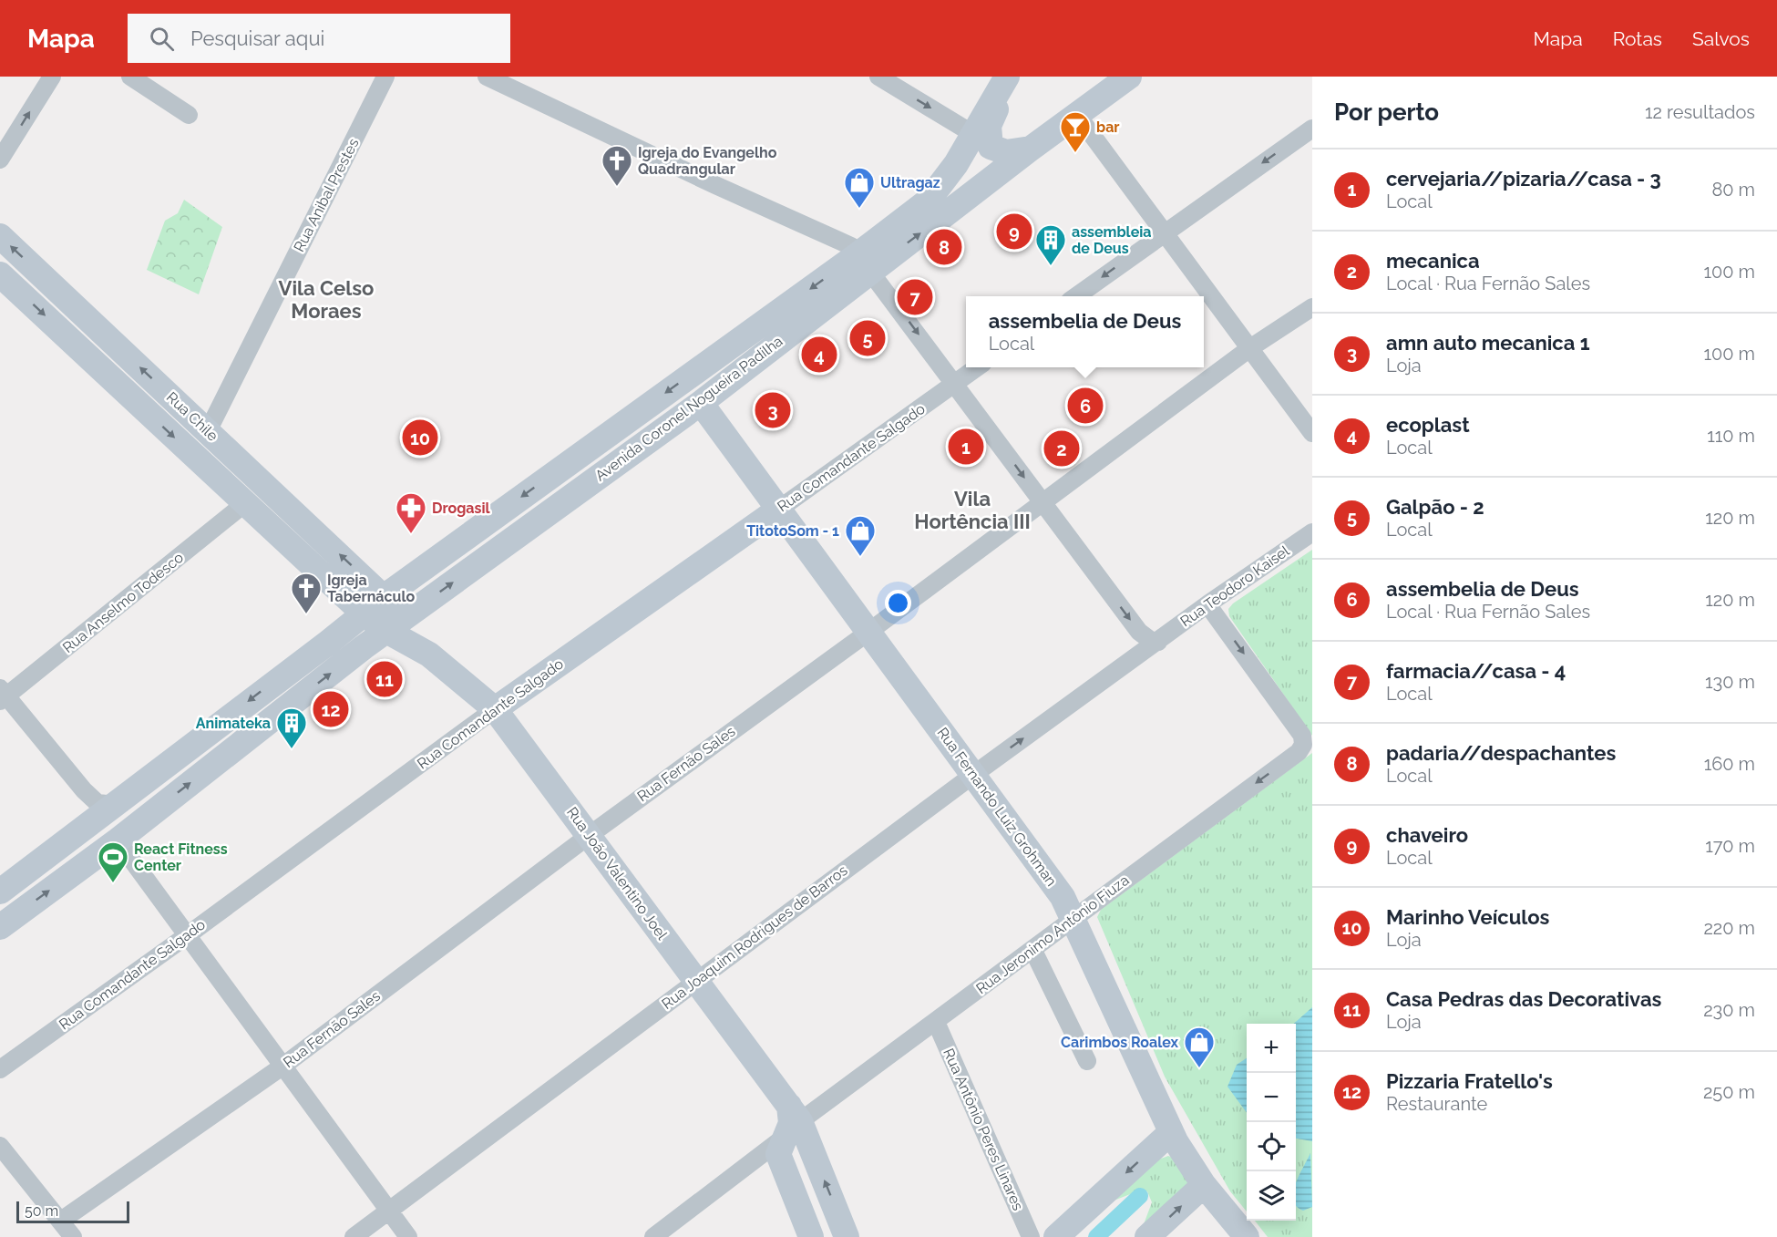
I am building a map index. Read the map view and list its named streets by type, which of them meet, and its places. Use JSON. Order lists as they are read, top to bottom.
{
  "streets": {
    "main road": [
      "Avenida Coronel Nogueira Padilha",
      "Rua Chile",
      "Rua Comandante Salgado",
      "Rua Fernando Luiz Grohman",
      "Rua João Valentino Joel"
    ],
    "street": [
      "Rua Anibal Prestes",
      "Rua Teodoro Kaisel",
      "Rua Anselmo Todesco",
      "Rua Fernão Sales",
      "Rua Jeronimo Antônio Fiuza",
      "Rua Joaquim Rodrigues de Barros",
      "Rua Antônio Peres Linares"
    ]
  },
  "crossings": [
    ["Rua Anibal Prestes", "Rua Chile"],
    ["Avenida Coronel Nogueira Padilha", "Rua Chile"],
    ["Avenida Coronel Nogueira Padilha", "Rua Fernando Luiz Grohman"],
    ["Avenida Coronel Nogueira Padilha", "Rua João Valentino Joel"],
    ["Rua Chile", "Rua Anselmo Todesco"],
    ["Rua Comandante Salgado", "Rua Fernando Luiz Grohman"],
    ["Rua Comandante Salgado", "Rua João Valentino Joel"],
    ["Rua Teodoro Kaisel", "Rua Jeronimo Antônio Fiuza"],
    ["Rua Teodoro Kaisel", "Rua Joaquim Rodrigues de Barros"],
    ["Rua Fernão Sales", "Rua Fernando Luiz Grohman"],
    ["Rua Fernão Sales", "Rua João Valentino Joel"],
    ["Rua Fernando Luiz Grohman", "Rua Jeronimo Antônio Fiuza"],
    ["Rua Fernando Luiz Grohman", "Rua Joaquim Rodrigues de Barros"],
    ["Rua João Valentino Joel", "Rua Jeronimo Antônio Fiuza"],
    ["Rua João Valentino Joel", "Rua Joaquim Rodrigues de Barros"],
    ["Rua Jeronimo Antônio Fiuza", "Rua Antônio Peres Linares"]
  ],
  "districts": ["Vila Celso Moraes", "Vila Hortência III"],
  "places": {
    "bar": ["bar"],
    "church": ["Igreja do Evangelho Quadrangular", "Igreja Tabernáculo"],
    "shop": ["Ultragaz", "TitotoSom - 1", "Carimbos Roalex"],
    "building": ["assembleia de Deus", "Animateka"],
    "pharmacy": ["Drogasil"],
    "sports": ["React Fitness Center"]
  },
  "scale_bar": "50 m",
  "page": {
    "header": "Mapa",
    "search": "Pesquisar aqui",
    "nav": ["Mapa", "Rotas", "Salvos"],
    "heading": ["Por perto", "12 resultados"],
    "list": [
      {
        "mark": "1",
        "name": "cervejaria//pizaria//casa - 3",
        "note": "Local",
        "value": "80 m"
      },
      {
        "mark": "2",
        "name": "mecanica",
        "note": "Local · Rua Fernão Sales",
        "value": "100 m"
      },
      {
        "mark": "3",
        "name": "amn auto mecanica 1",
        "note": "Loja",
        "value": "100 m"
      },
      {
        "mark": "4",
        "name": "ecoplast",
        "note": "Local",
        "value": "110 m"
      },
      {
        "mark": "5",
        "name": "Galpão - 2",
        "note": "Local",
        "value": "120 m"
      },
      {
        "mark": "6",
        "name": "assembelia de Deus",
        "note": "Local · Rua Fernão Sales",
        "value": "120 m"
      },
      {
        "mark": "7",
        "name": "farmacia//casa - 4",
        "note": "Local",
        "value": "130 m"
      },
      {
        "mark": "8",
        "name": "padaria//despachantes",
        "note": "Local",
        "value": "160 m"
      },
      {
        "mark": "9",
        "name": "chaveiro",
        "note": "Local",
        "value": "170 m"
      },
      {
        "mark": "10",
        "name": "Marinho Veículos",
        "note": "Loja",
        "value": "220 m"
      },
      {
        "mark": "11",
        "name": "Casa Pedras das Decorativas",
        "note": "Loja",
        "value": "230 m"
      },
      {
        "mark": "12",
        "name": "Pizzaria Fratello's",
        "note": "Restaurante",
        "value": "250 m"
      }
    ],
    "pins": [
      "9",
      "8",
      "7",
      "5",
      "4",
      "6",
      "3",
      "10",
      "1",
      "2",
      "11",
      "12"
    ],
    "popup": ["assembelia de Deus", "Local"],
    "map_buttons": ["+", "−"],
    "scale": "50 m"
  }
}
